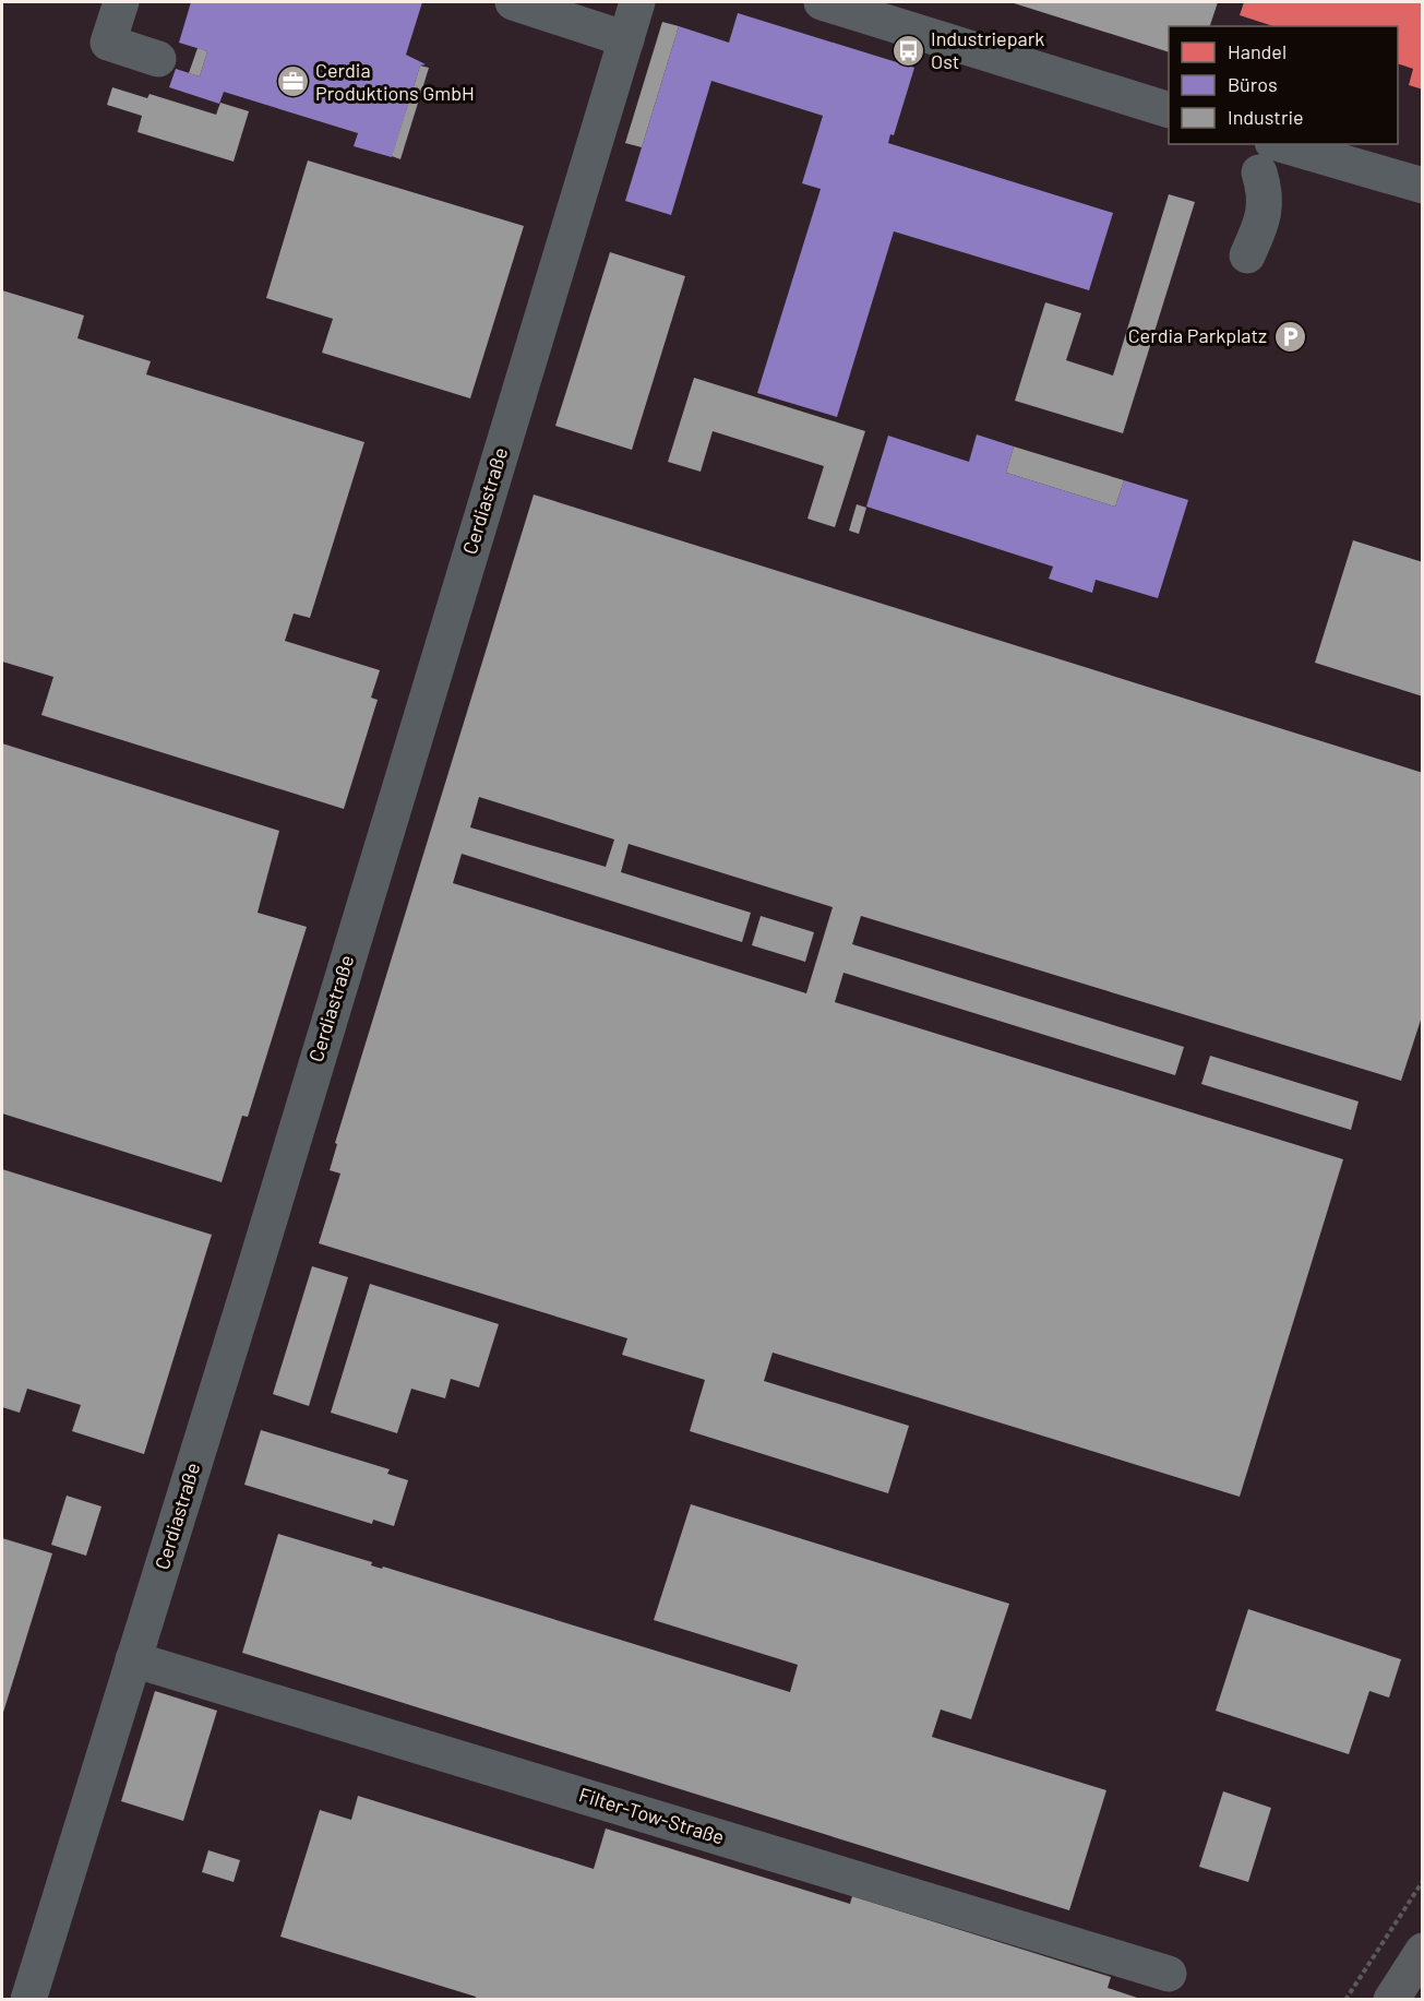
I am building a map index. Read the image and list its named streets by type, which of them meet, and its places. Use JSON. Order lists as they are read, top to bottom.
{
  "streets": {
    "street": ["Cerdiastraße", "Filter-Tow-Straße"]
  },
  "crossings": [
    ["Cerdiastraße", "Filter-Tow-Straße"]
  ],
  "places": {
    "bus stop": ["Industriepark Ost"],
    "office": ["Cerdia Produktions GmbH"],
    "parking": ["Cerdia Parkplatz"]
  },
  "legend": ["Handel", "Büros", "Industrie"]
}
